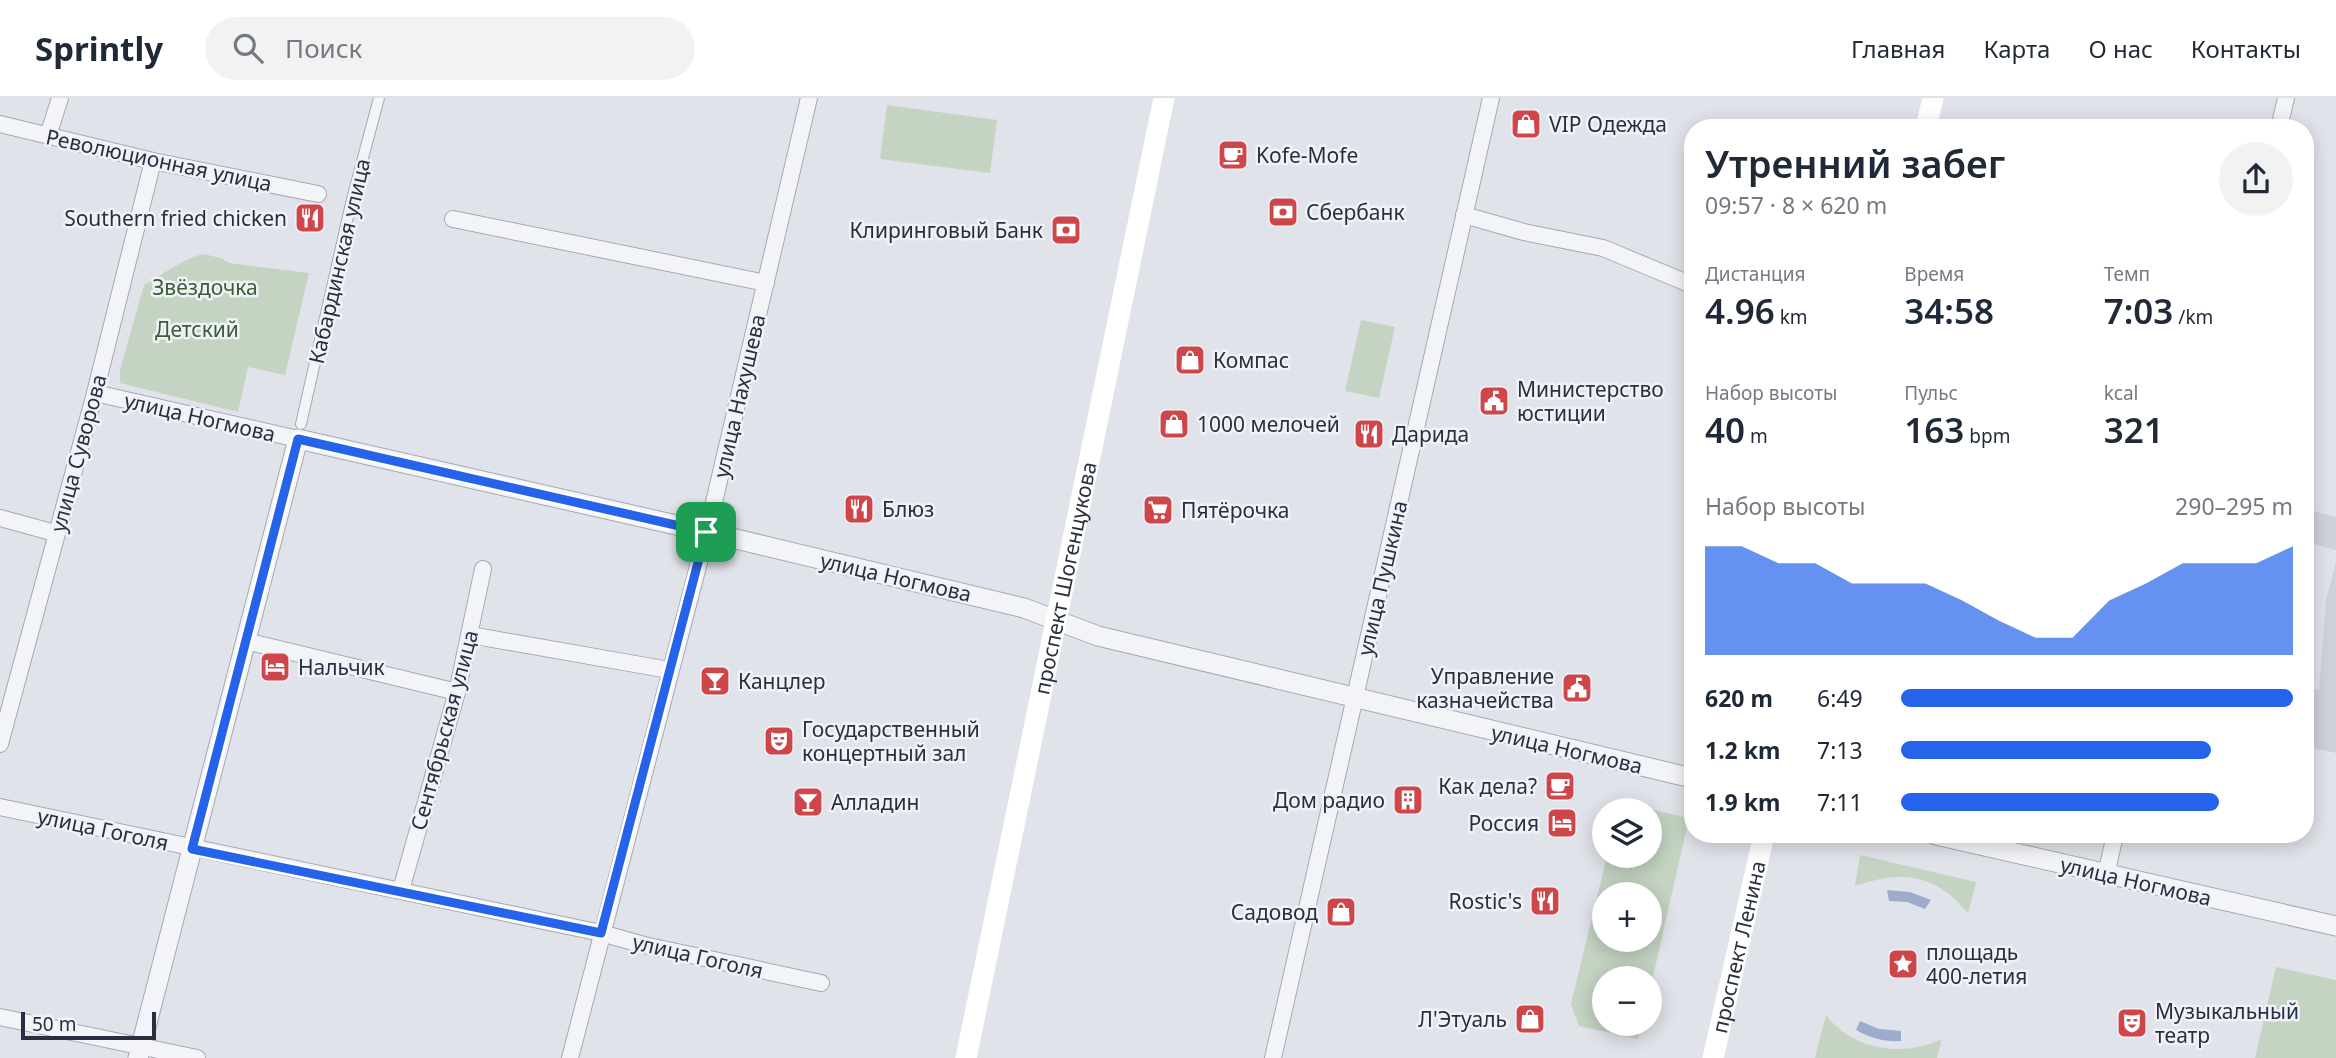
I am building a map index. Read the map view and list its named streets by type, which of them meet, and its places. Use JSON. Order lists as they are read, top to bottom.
{
  "streets": {
    "main road": ["проспект Шогенцукова", "проспект Ленина"],
    "street": [
      "Революционная улица",
      "Кабардинская улица",
      "улица Нахушева",
      "улица Ногмова",
      "улица Суворова",
      "улица Пушкина",
      "Сентябрьская улица",
      "улица Гоголя"
    ]
  },
  "crossings": [
    ["Революционная улица", "улица Суворова"],
    ["Кабардинская улица", "улица Ногмова"],
    ["Кабардинская улица", "улица Гоголя"],
    ["улица Нахушева", "улица Ногмова"],
    ["улица Нахушева", "улица Гоголя"],
    ["улица Ногмова", "улица Суворова"],
    ["улица Ногмова", "проспект Шогенцукова"],
    ["улица Ногмова", "улица Пушкина"],
    ["Сентябрьская улица", "улица Гоголя"]
  ],
  "parks": ["Звёздочка", "Детский"],
  "places": {
    "shop": [
      "VIP Одежда",
      "Компас",
      "1000 мелочей",
      "Садовод",
      "Л'Этуаль"
    ],
    "cafe": ["Kofe-Mofe", "Как дела?"],
    "bank": ["Сбербанк", "Клиринговый Банк"],
    "restaurant": [
      "Southern fried chicken",
      "Дарида",
      "Блюз",
      "Rostic's"
    ],
    "public building": ["Министерство юстиции", "Управление казначейства"],
    "supermarket": ["Пятёрочка"],
    "hotel": ["Нальчик", "Россия"],
    "bar": ["Канцлер", "Алладин"],
    "theatre": ["Государственный концертный зал", "Музыкальный театр"],
    "building": ["Дом радио"],
    "place": ["площадь 400-летия"]
  },
  "scale_bar": "50 m",
  "page": {
    "header": "Sprintly",
    "search": "Поиск",
    "nav": [
      "Главная",
      "Карта",
      "О нас",
      "Контакты"
    ],
    "heading": ["Утренний забег", "09:57 · 8 × 620 m"],
    "stats": [
      ["Дистанция", "4.96 km"],
      ["Время", "34:58"],
      ["Темп", "7:03 /km"],
      ["Набор высоты", "40 m"],
      ["Пульс", "163 bpm"],
      ["kcal", "321"]
    ],
    "chart": ["Набор высоты", "290–295 m"],
    "list": [
      {
        "name": "620 m",
        "note": "6:49"
      },
      {
        "name": "1.2 km",
        "note": "7:13"
      },
      {
        "name": "1.9 km",
        "note": "7:11"
      }
    ],
    "map_buttons": ["+", "−"],
    "scale": "50 m"
  }
}
